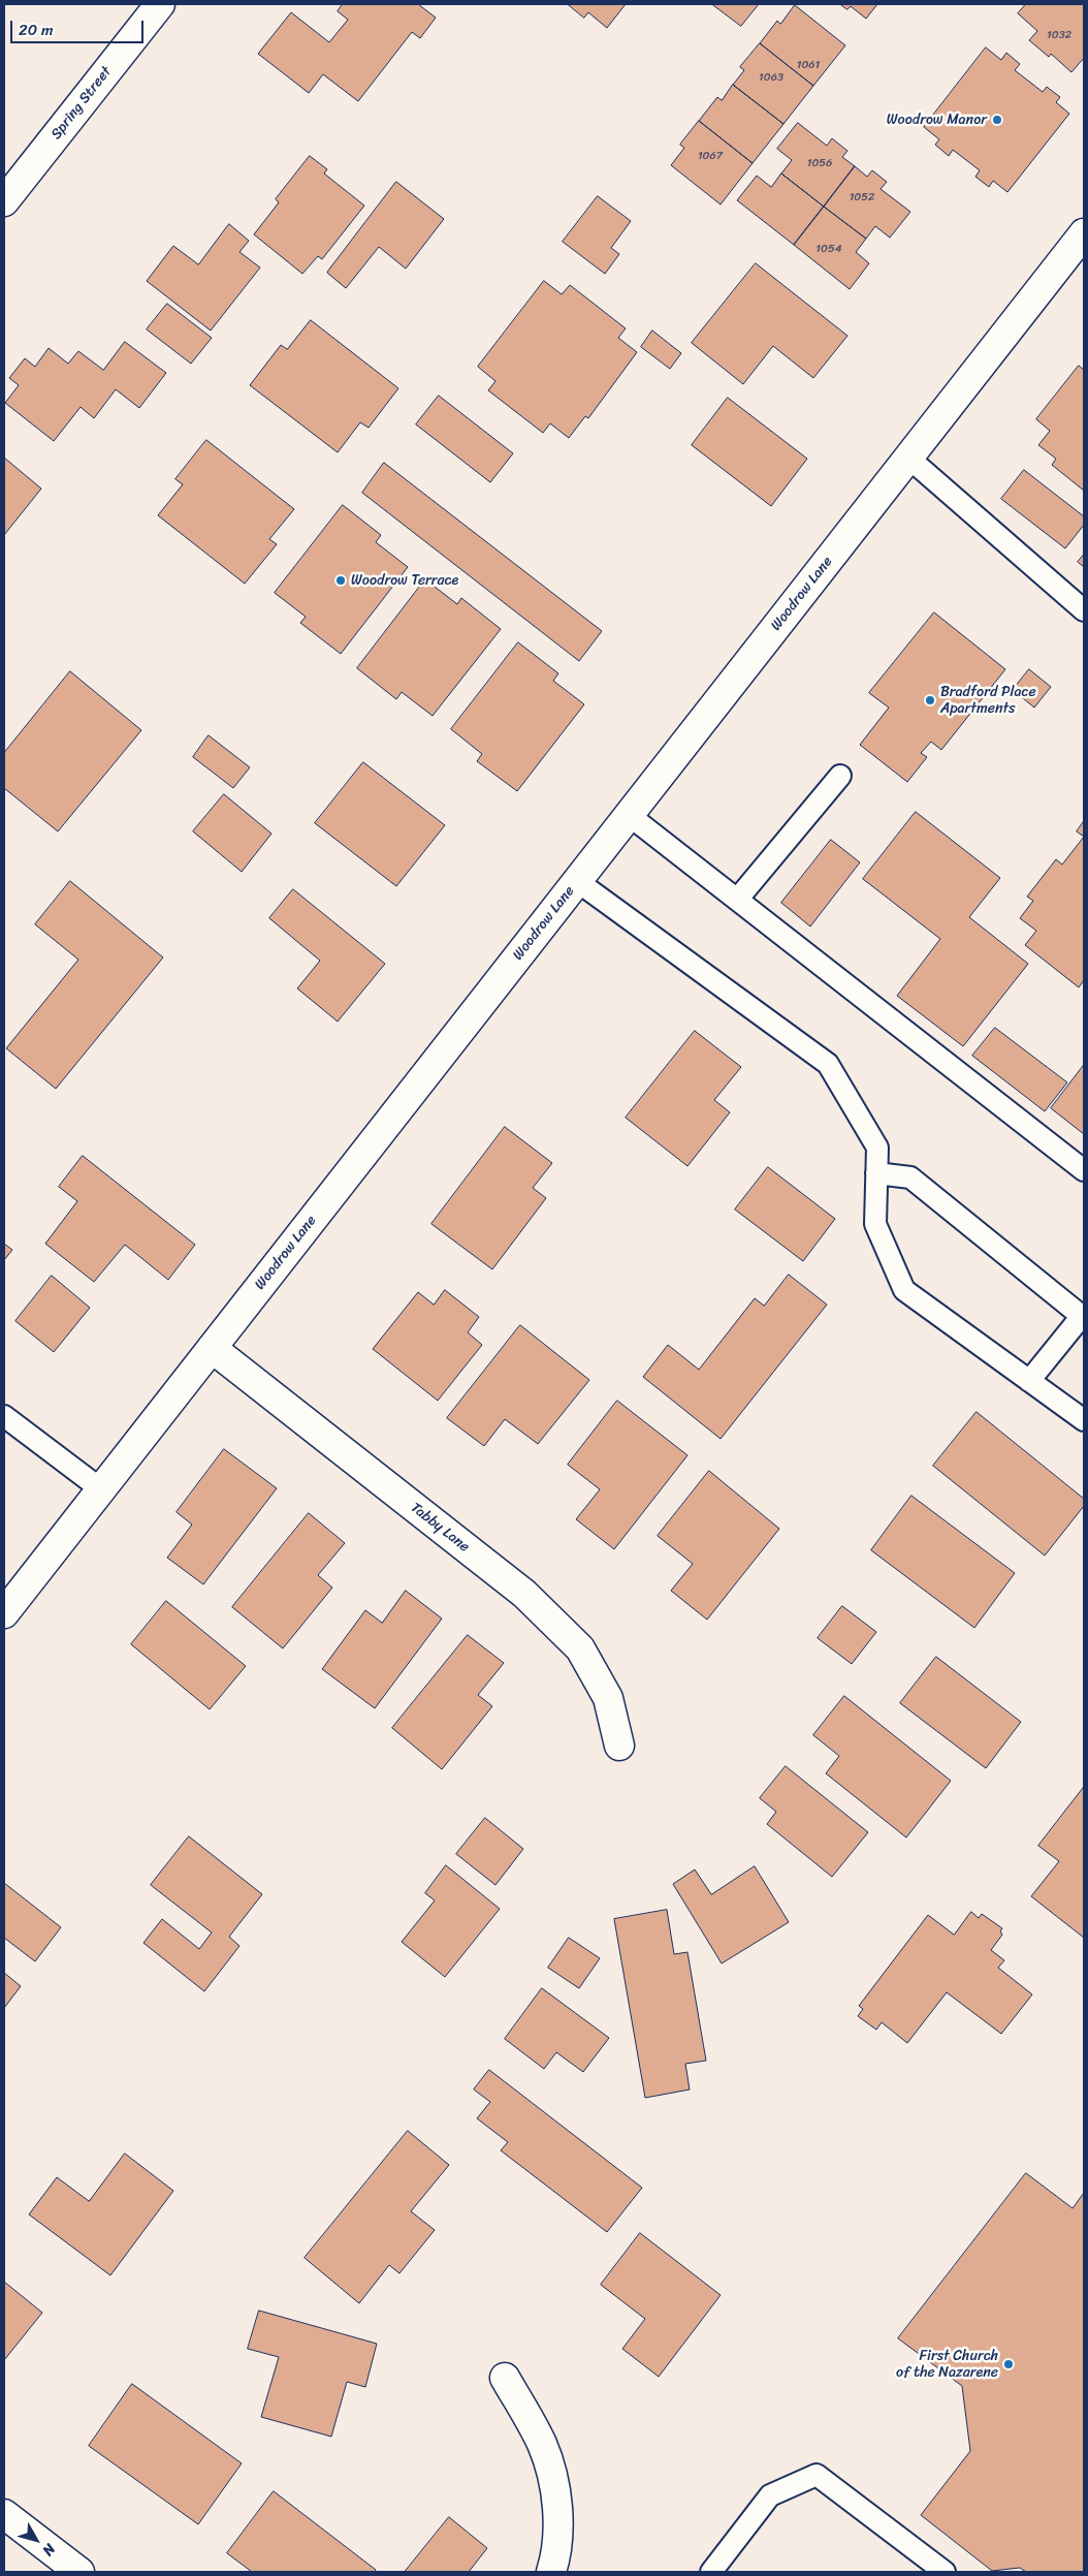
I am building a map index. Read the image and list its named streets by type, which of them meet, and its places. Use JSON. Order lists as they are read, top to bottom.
{
  "streets": {
    "street": ["Spring Street", "Woodrow Lane", "Tabby Lane"]
  },
  "crossings": [
    ["Woodrow Lane", "Tabby Lane"]
  ],
  "places": [
    "Woodrow Manor",
    "Woodrow Terrace",
    "Bradford Place Apartments",
    "First Church of the Nazarene"
  ],
  "house_numbers": [
    "1032",
    "1061",
    "1063",
    "1067",
    "1056",
    "1052",
    "1054"
  ],
  "scale_bar": "20 m",
  "north": "bottom right"
}
